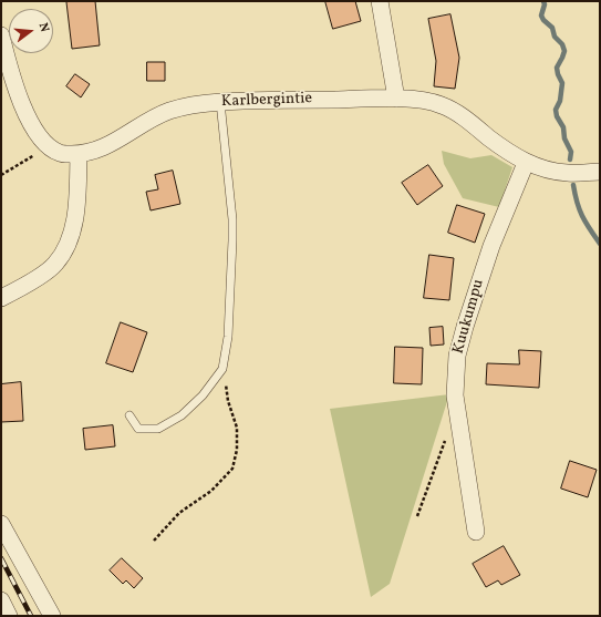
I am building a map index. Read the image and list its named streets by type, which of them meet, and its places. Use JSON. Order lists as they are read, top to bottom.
{
  "streets": {
    "street": ["Karlbergintie", "Kuukumpu"]
  },
  "crossings": [
    ["Karlbergintie", "Kuukumpu"]
  ],
  "north": "right"
}
